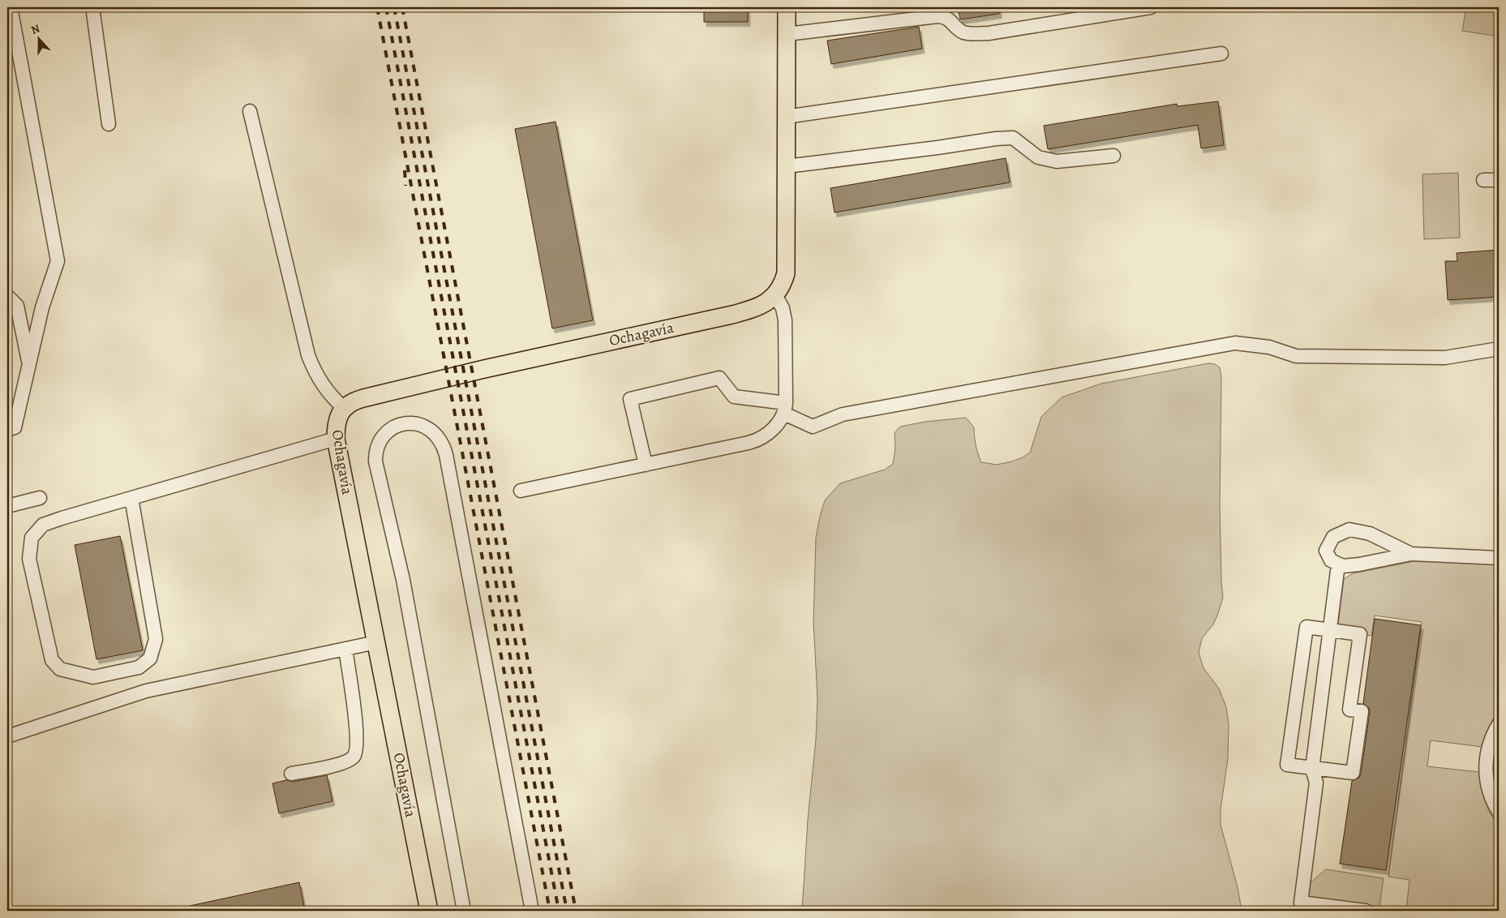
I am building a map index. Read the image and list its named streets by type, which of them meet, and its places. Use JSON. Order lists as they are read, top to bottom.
{
  "streets": {
    "main road": ["Ochagavía"]
  },
  "north": "top"
}
